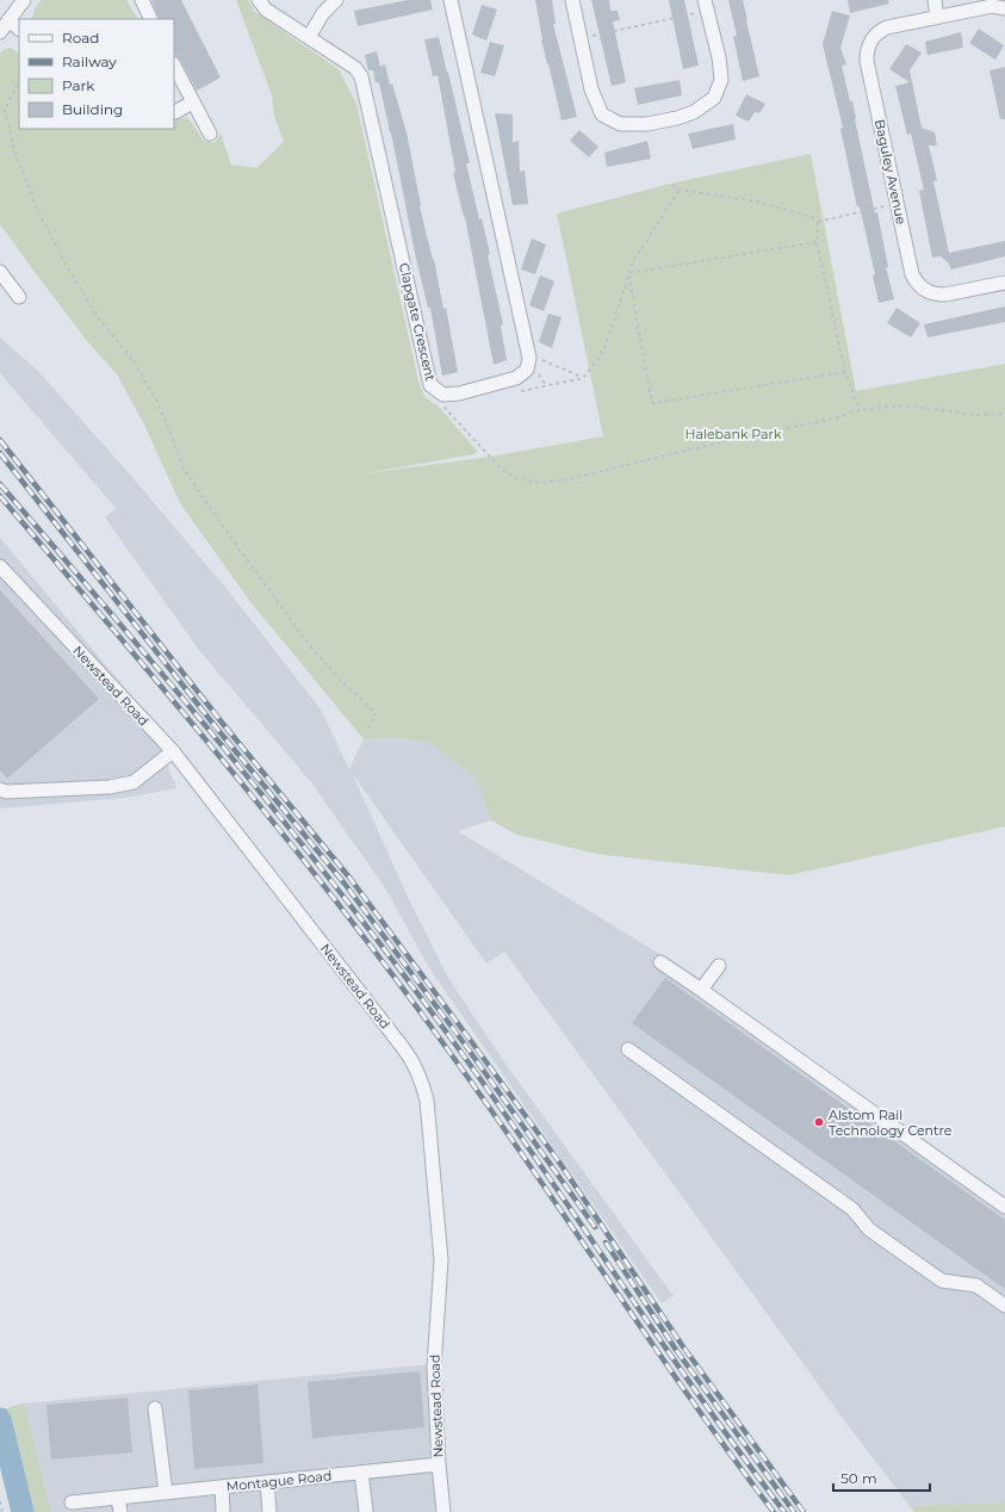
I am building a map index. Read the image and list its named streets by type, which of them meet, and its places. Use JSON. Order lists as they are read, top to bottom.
{
  "streets": {
    "street": [
      "Baguley Avenue",
      "Clapgate Crescent",
      "Newstead Road",
      "Montague Road"
    ]
  },
  "crossings": [
    ["Newstead Road", "Montague Road"]
  ],
  "parks": ["Halebank Park"],
  "places": ["Alstom Rail Technology Centre"],
  "legend": [
    "Road",
    "Railway",
    "Park",
    "Building"
  ],
  "scale_bar": "50 m"
}
